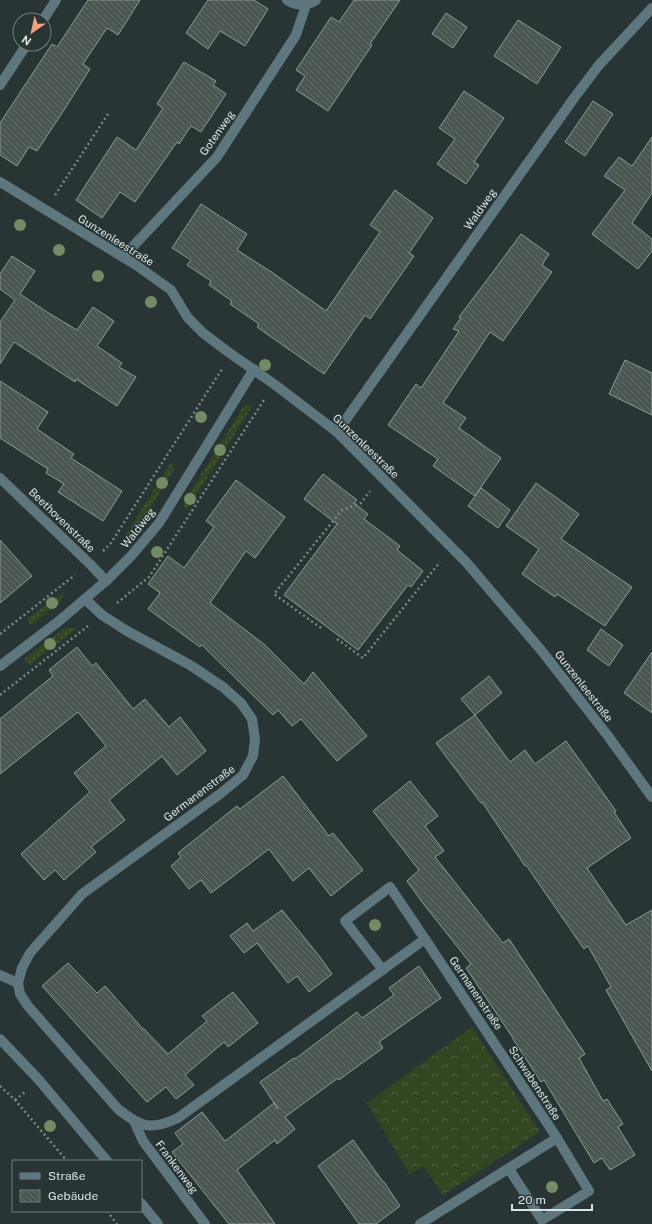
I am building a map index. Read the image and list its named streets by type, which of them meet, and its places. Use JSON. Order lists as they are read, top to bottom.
{
  "streets": {
    "street": [
      "Gotenweg",
      "Waldweg",
      "Gunzenleestraße",
      "Beethovenstraße",
      "Germanenstraße",
      "Schwabenstraße",
      "Frankenweg"
    ]
  },
  "crossings": [
    ["Gotenweg", "Gunzenleestraße"],
    ["Waldweg", "Gunzenleestraße"],
    ["Waldweg", "Beethovenstraße"],
    ["Waldweg", "Germanenstraße"],
    ["Germanenstraße", "Schwabenstraße"]
  ],
  "legend": ["Straße", "Gebäude"],
  "scale_bar": "20 m",
  "north": "bottom left"
}
